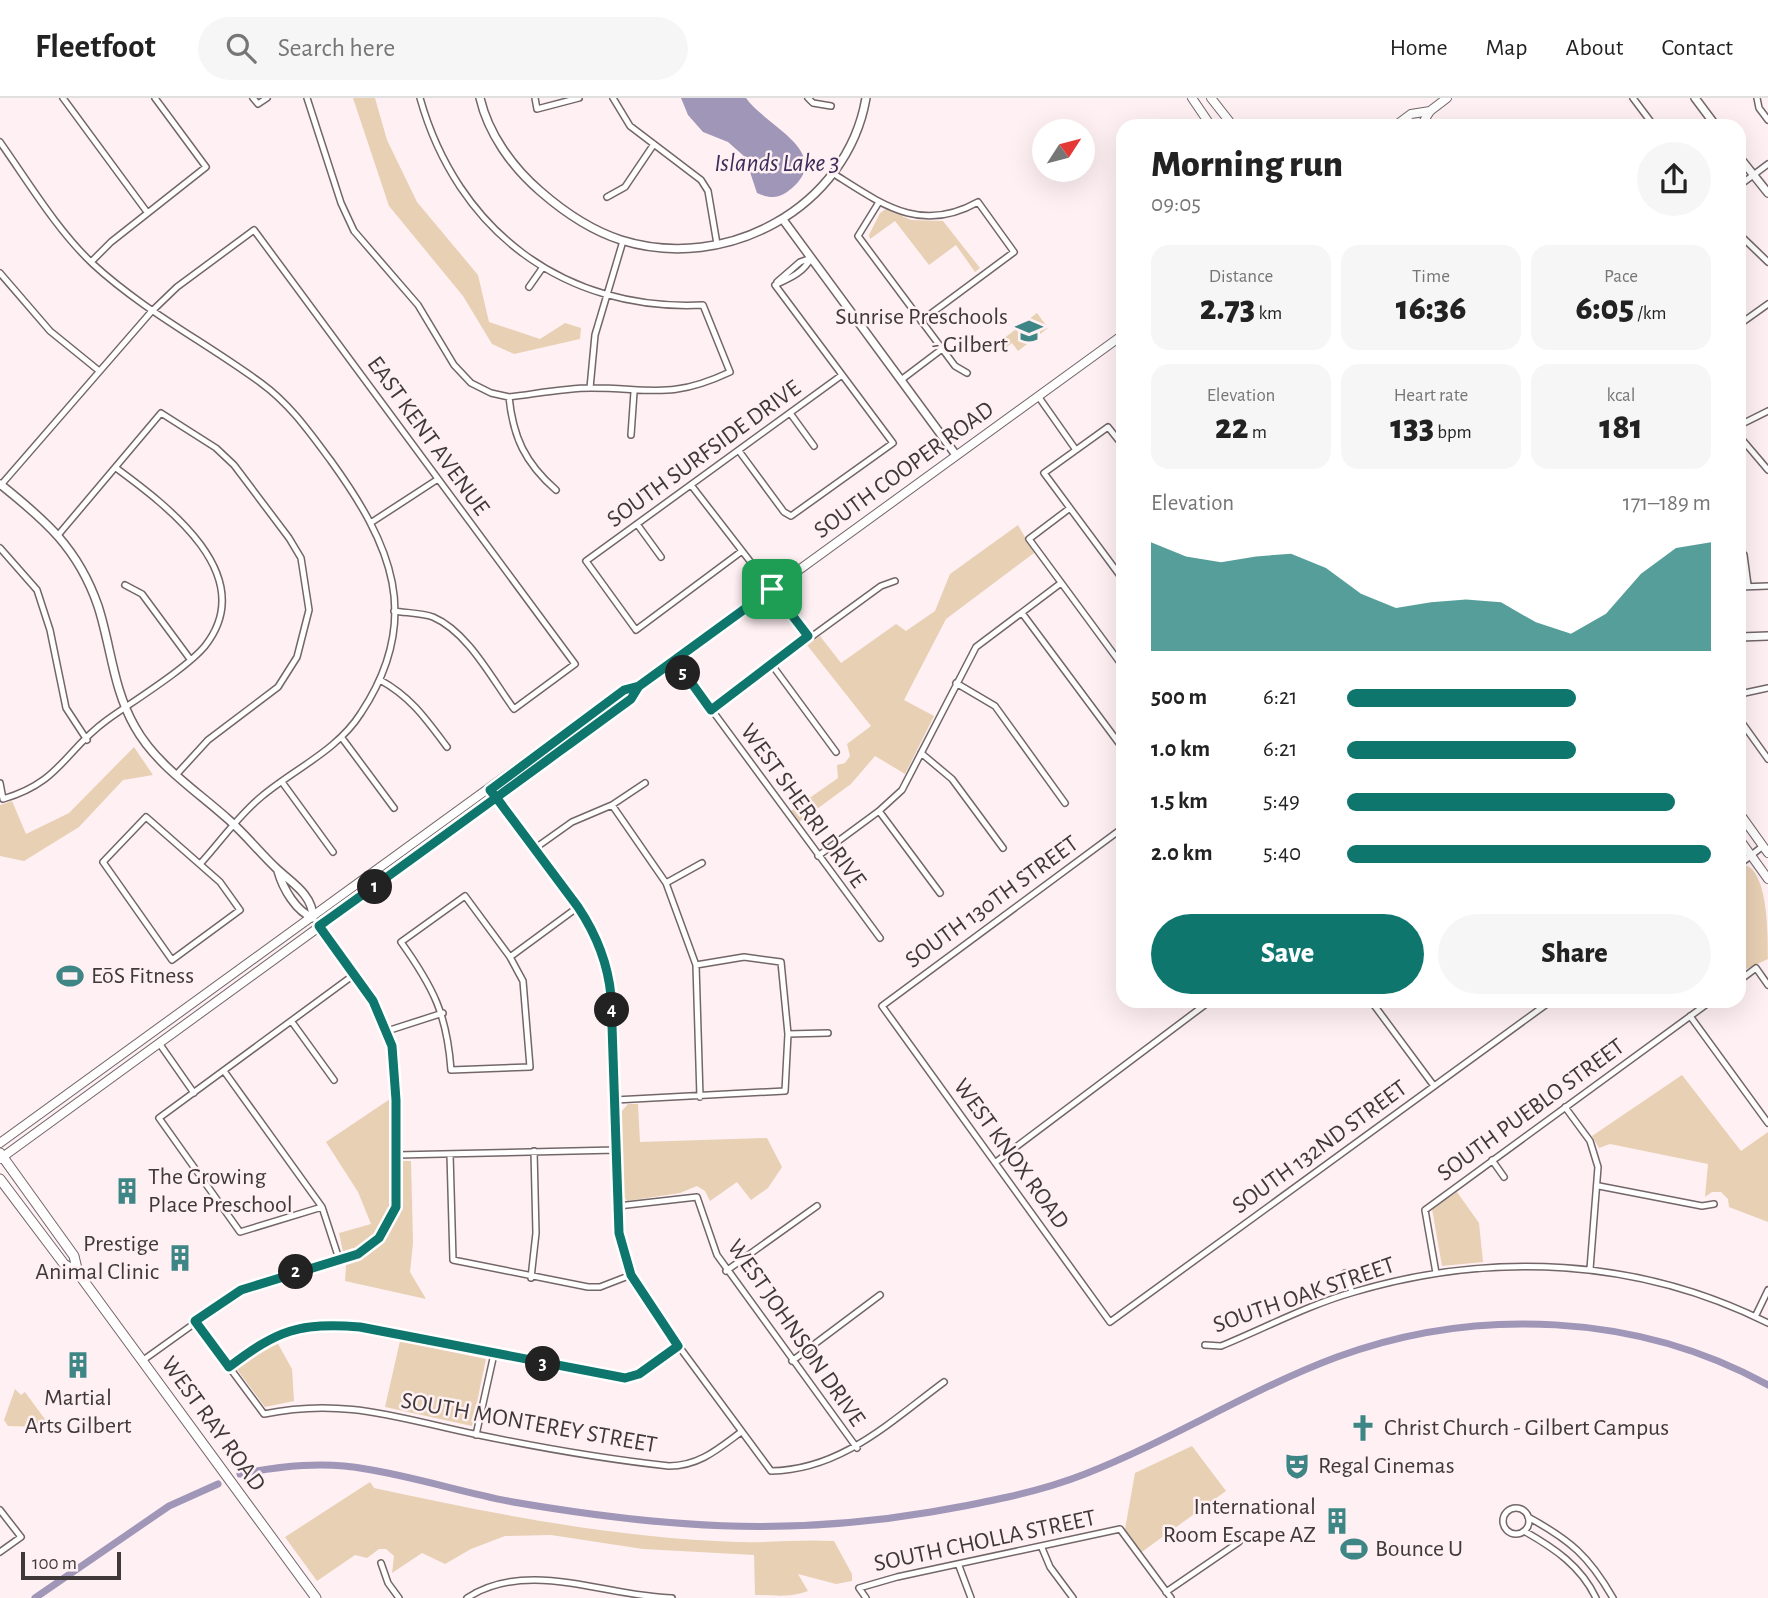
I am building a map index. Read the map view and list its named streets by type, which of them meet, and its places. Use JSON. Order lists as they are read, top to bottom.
{
  "streets": {
    "main road": ["SOUTH COOPER ROAD", "WEST RAY ROAD"],
    "street": [
      "EAST KENT AVENUE",
      "SOUTH SURFSIDE DRIVE",
      "WEST SHERRI DRIVE",
      "SOUTH 130TH STREET",
      "SOUTH PUEBLO STREET",
      "SOUTH 132ND STREET",
      "WEST KNOX ROAD",
      "SOUTH OAK STREET",
      "WEST JOHNSON DRIVE",
      "SOUTH MONTEREY STREET",
      "SOUTH CHOLLA STREET"
    ]
  },
  "crossings": [
    ["SOUTH COOPER ROAD", "WEST SHERRI DRIVE"],
    ["SOUTH COOPER ROAD", "WEST RAY ROAD"],
    ["SOUTH 130TH STREET", "WEST KNOX ROAD"],
    ["SOUTH PUEBLO STREET", "SOUTH OAK STREET"],
    ["SOUTH 132ND STREET", "WEST KNOX ROAD"]
  ],
  "water": ["Islands Lake 3"],
  "places": {
    "school or university": ["Sunrise Preschools - Gilbert"],
    "sports": ["EōS Fitness", "Bounce U"],
    "building": [
      "The Growing Place Preschool",
      "Prestige Animal Clinic",
      "Martial Arts Gilbert",
      "International Room Escape AZ"
    ],
    "church": ["Christ Church - Gilbert Campus"],
    "theatre": ["Regal Cinemas"]
  },
  "scale_bar": "100 m",
  "north": "top right",
  "page": {
    "header": "Fleetfoot",
    "search": "Search here",
    "nav": [
      "Home",
      "Map",
      "About",
      "Contact"
    ],
    "heading": ["Morning run", "09:05"],
    "stats": [
      ["Distance", "2.73 km"],
      ["Time", "16:36"],
      ["Pace", "6:05 /km"],
      ["Elevation", "22 m"],
      ["Heart rate", "133 bpm"],
      ["kcal", "181"]
    ],
    "chart": ["Elevation", "171–189 m"],
    "pins": [
      "5",
      "1",
      "4",
      "2",
      "3"
    ],
    "list": [
      {
        "name": "500 m",
        "note": "6:21"
      },
      {
        "name": "1.0 km",
        "note": "6:21"
      },
      {
        "name": "1.5 km",
        "note": "5:49"
      },
      {
        "name": "2.0 km",
        "note": "5:40"
      }
    ],
    "buttons": ["Save", "Share"],
    "scale": "100 m"
  }
}
